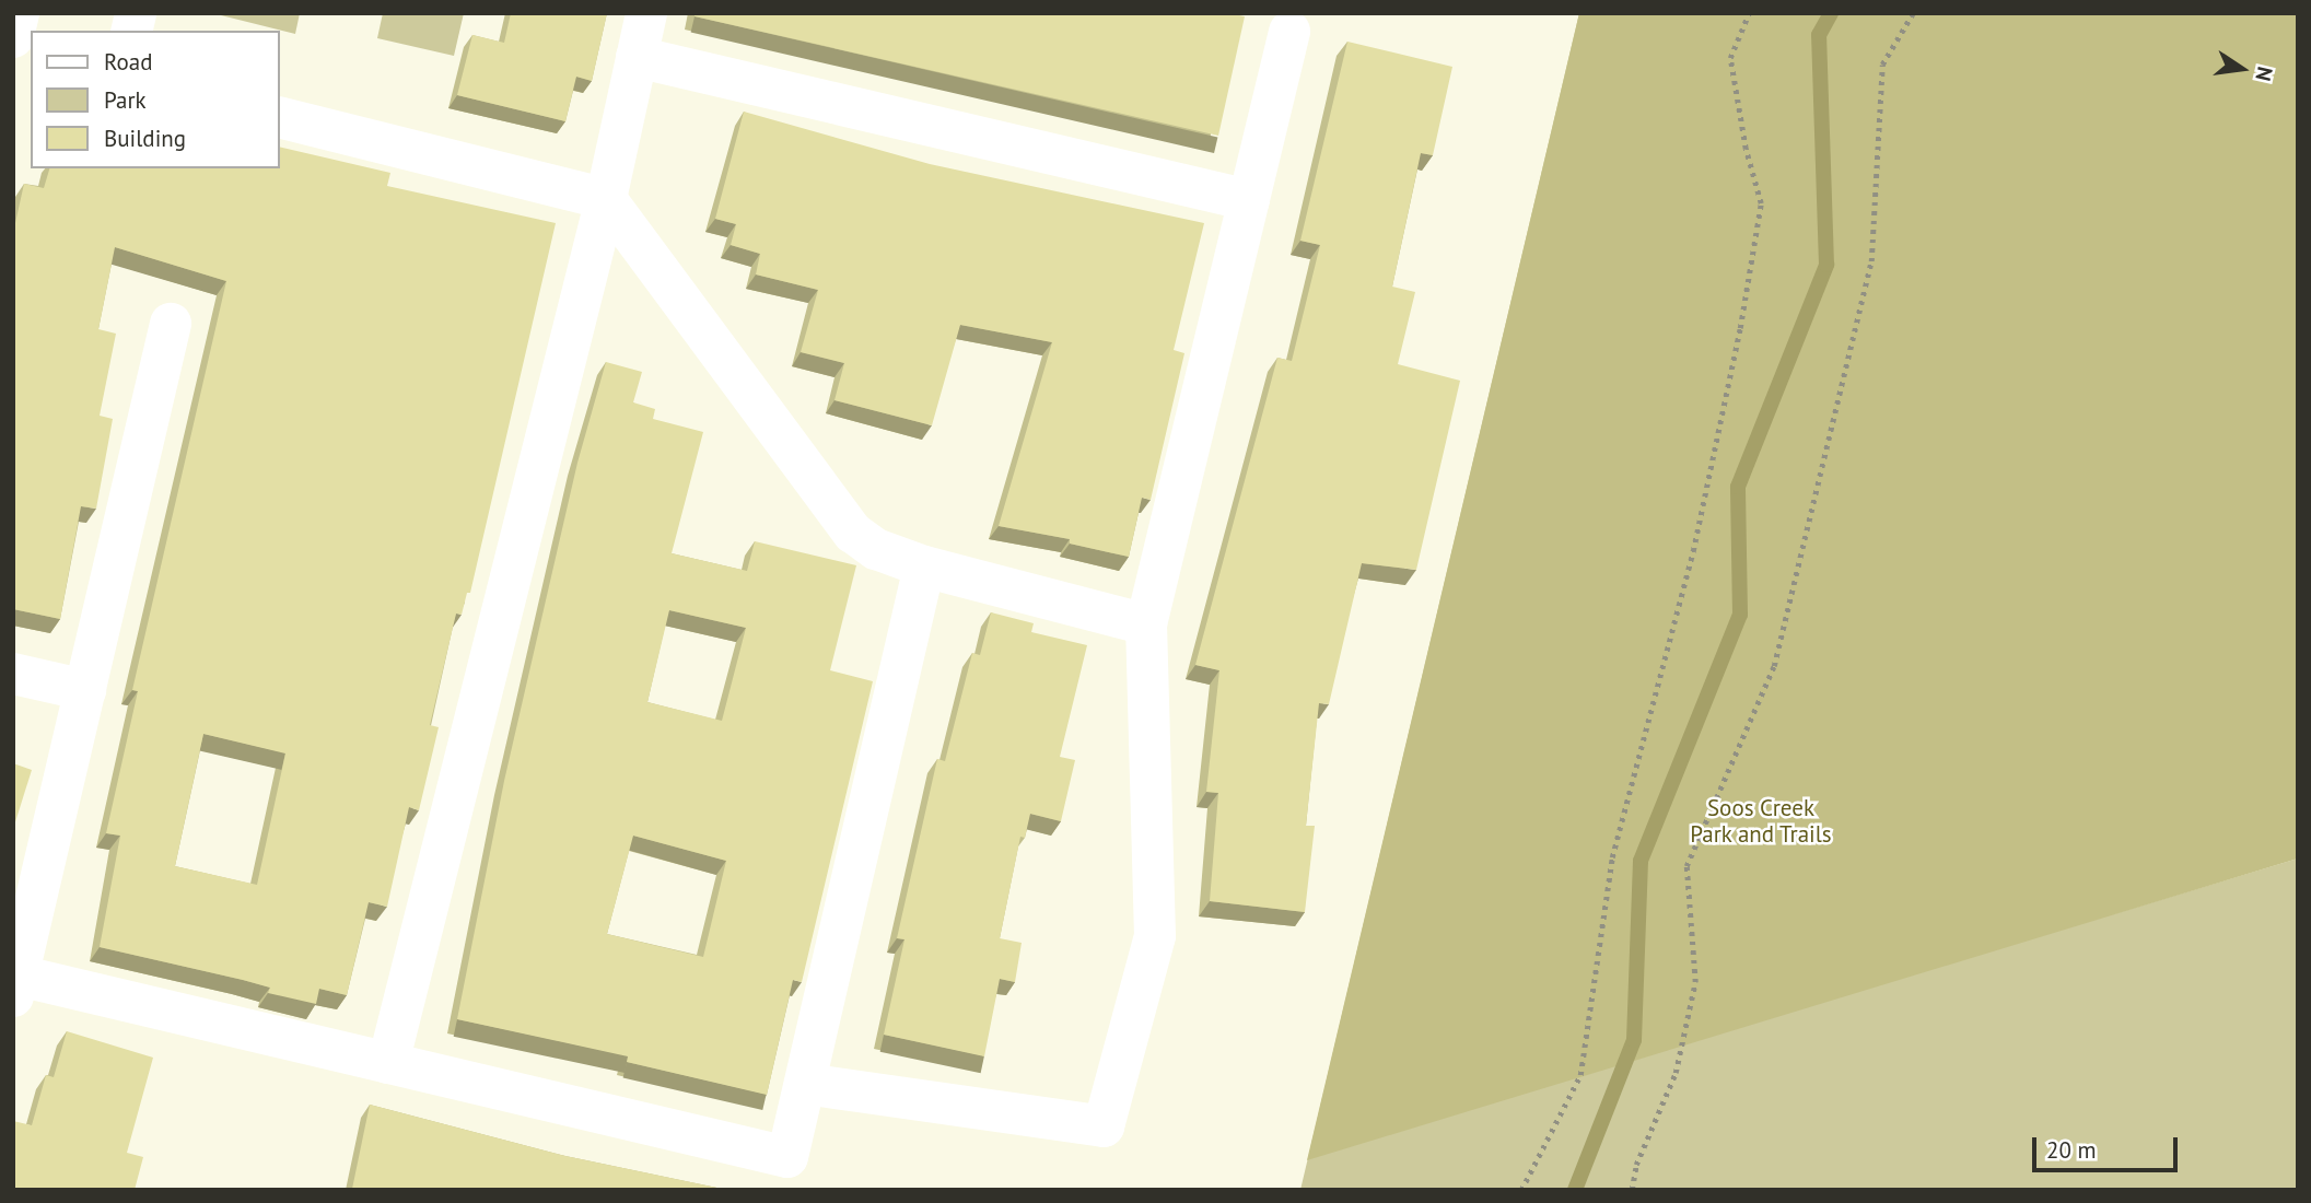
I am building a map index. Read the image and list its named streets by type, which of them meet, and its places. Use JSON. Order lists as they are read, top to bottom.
{
  "parks": ["Soos Creek Park and Trails"],
  "legend": ["Road", "Park", "Building"],
  "scale_bar": "20 m",
  "north": "right"
}
